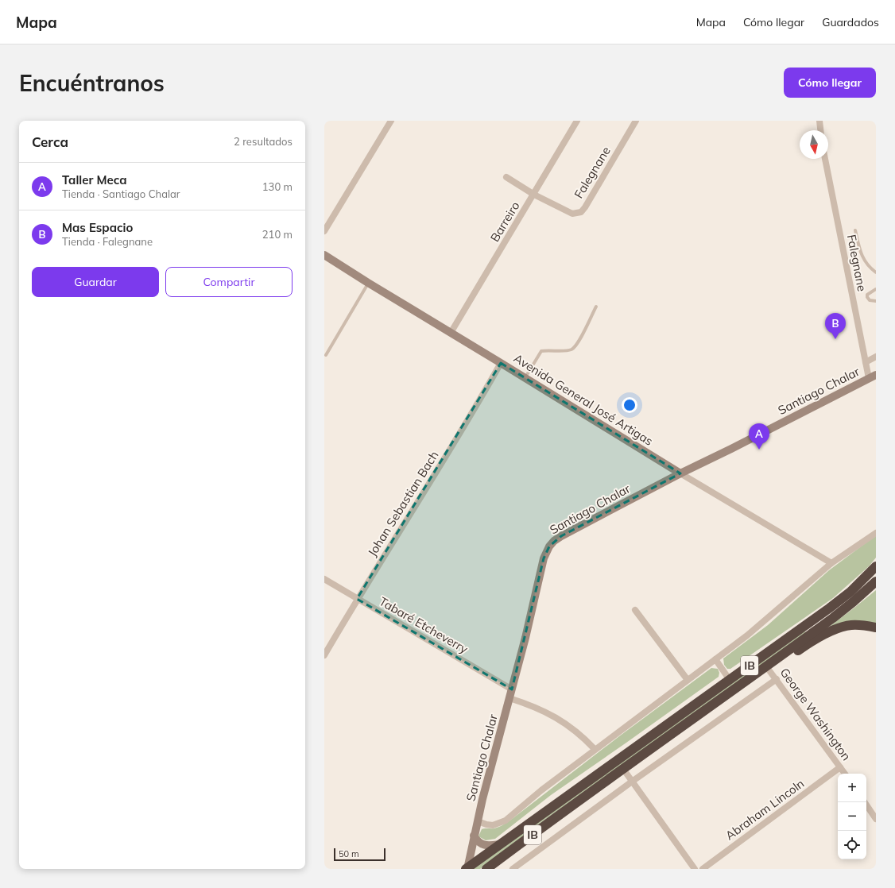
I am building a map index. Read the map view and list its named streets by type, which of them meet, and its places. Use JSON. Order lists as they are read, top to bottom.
{
  "streets": {
    "highway": ["IB"],
    "street": [
      "Falegnane",
      "Barreiro",
      "Santiago Chalar",
      "Avenida General José Artigas",
      "Johan Sebastian Bach",
      "Tabaré Etcheverry",
      "George Washington",
      "Abraham Lincoln"
    ]
  },
  "crossings": [
    ["Falegnane", "Barreiro"],
    ["Falegnane", "Santiago Chalar"],
    ["Barreiro", "Avenida General José Artigas"],
    ["Santiago Chalar", "Avenida General José Artigas"],
    ["Santiago Chalar", "Tabaré Etcheverry"],
    ["Santiago Chalar", "IB"],
    ["Avenida General José Artigas", "Johan Sebastian Bach"],
    ["Johan Sebastian Bach", "Tabaré Etcheverry"],
    ["IB", "George Washington"],
    ["George Washington", "Abraham Lincoln"]
  ],
  "scale_bar": "50 m",
  "north": "bottom",
  "page": {
    "header": "Mapa",
    "nav": ["Mapa", "Cómo llegar", "Guardados"],
    "buttons": [
      "Cómo llegar",
      ["Guardar", "Compartir"]
    ],
    "title": "Encuéntranos",
    "heading": ["Cerca", "2 resultados"],
    "list": [
      {
        "mark": "A",
        "name": "Taller Meca",
        "note": "Tienda · Santiago Chalar",
        "value": "130 m"
      },
      {
        "mark": "B",
        "name": "Mas Espacio",
        "note": "Tienda · Falegnane",
        "value": "210 m"
      }
    ],
    "pins": ["B", "A"],
    "map_buttons": ["+", "−"],
    "scale": "50 m"
  }
}
